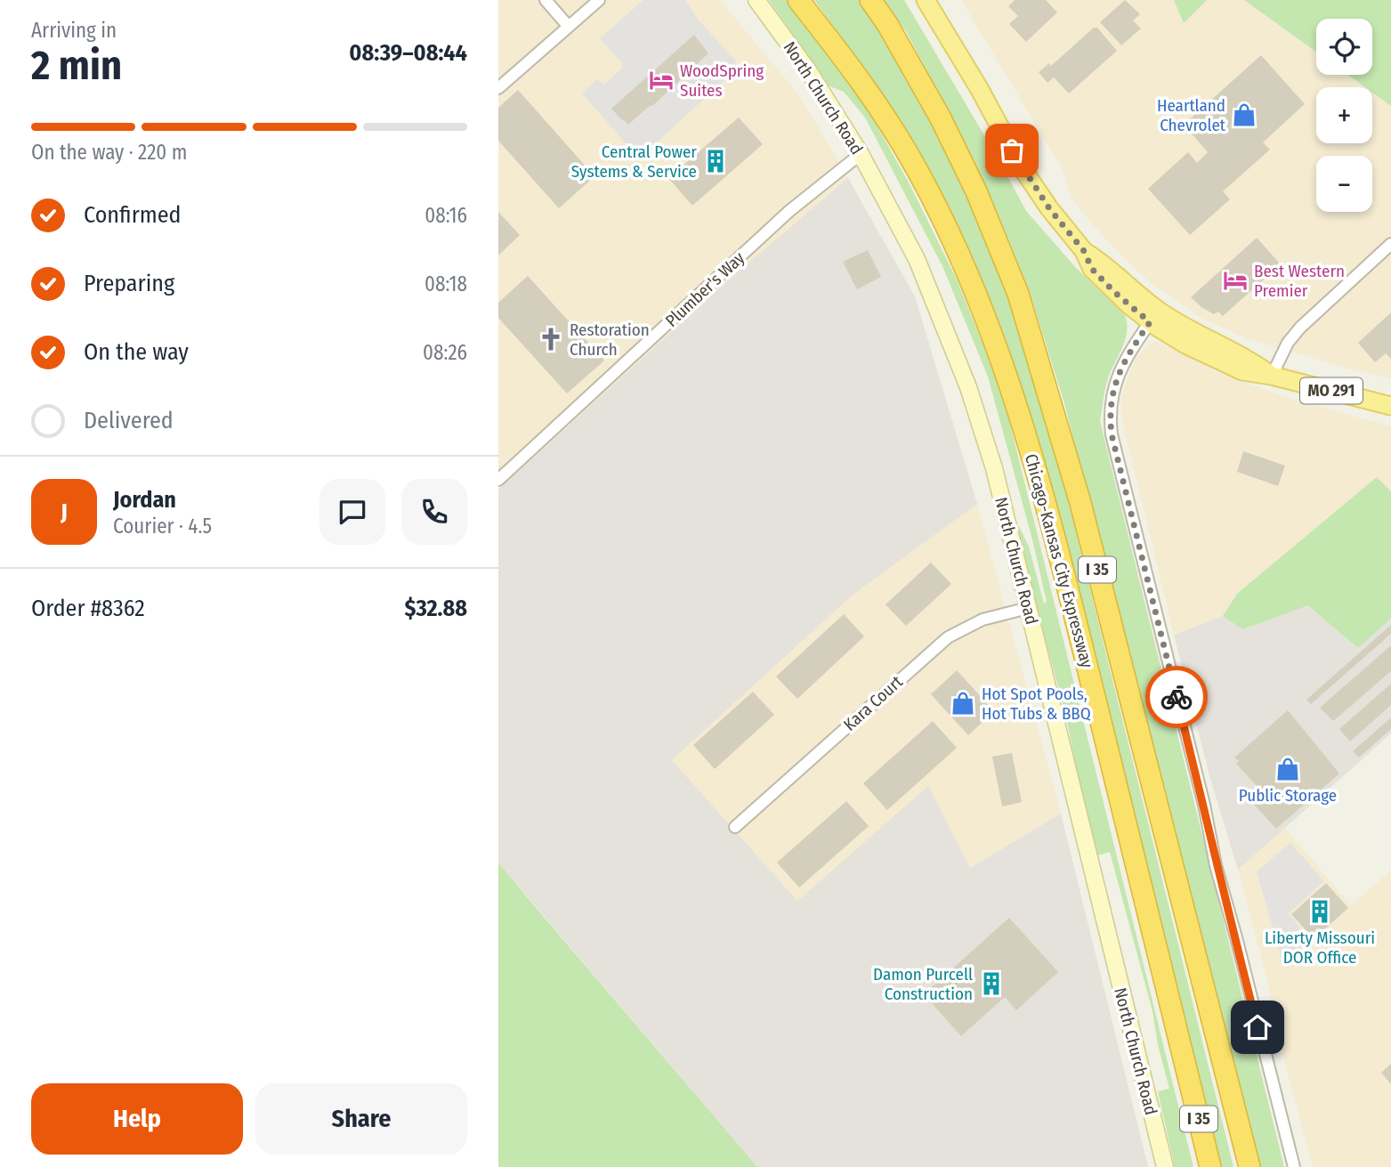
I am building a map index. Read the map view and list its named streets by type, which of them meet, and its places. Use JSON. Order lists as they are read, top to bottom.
{
  "streets": {
    "highway": ["Chicago-Kansas City Expressway", "I 35"],
    "main road": ["North Church Road", "MO 291"],
    "street": ["Plumber's Way", "Kara Court"]
  },
  "crossings": [
    ["North Church Road", "Plumber's Way"],
    ["North Church Road", "Kara Court"]
  ],
  "places": {
    "hotel": ["WoodSpring Suites", "Best Western Premier"],
    "shop": ["Heartland Chevrolet", "Hot Spot Pools, Hot Tubs & BBQ", "Public Storage"],
    "building": ["Central Power Systems & Service", "Liberty Missouri DOR Office", "Damon Purcell Construction"],
    "church": ["Restoration Church"]
  },
  "page": {
    "heading": ["2 min", "Arriving in", "08:39–08:44"],
    "panel": [
      "Jordan",
      "Courier · 4.5",
      "Order #8362",
      "$32.88"
    ],
    "map_buttons": ["+", "−"],
    "bar": "On the way · 220 m",
    "list": [
      ["Confirmed", "08:16"],
      ["Preparing", "08:18"],
      ["On the way", "08:26"],
      "Delivered"
    ],
    "round": "J",
    "buttons": ["Help", "Share"]
  }
}
